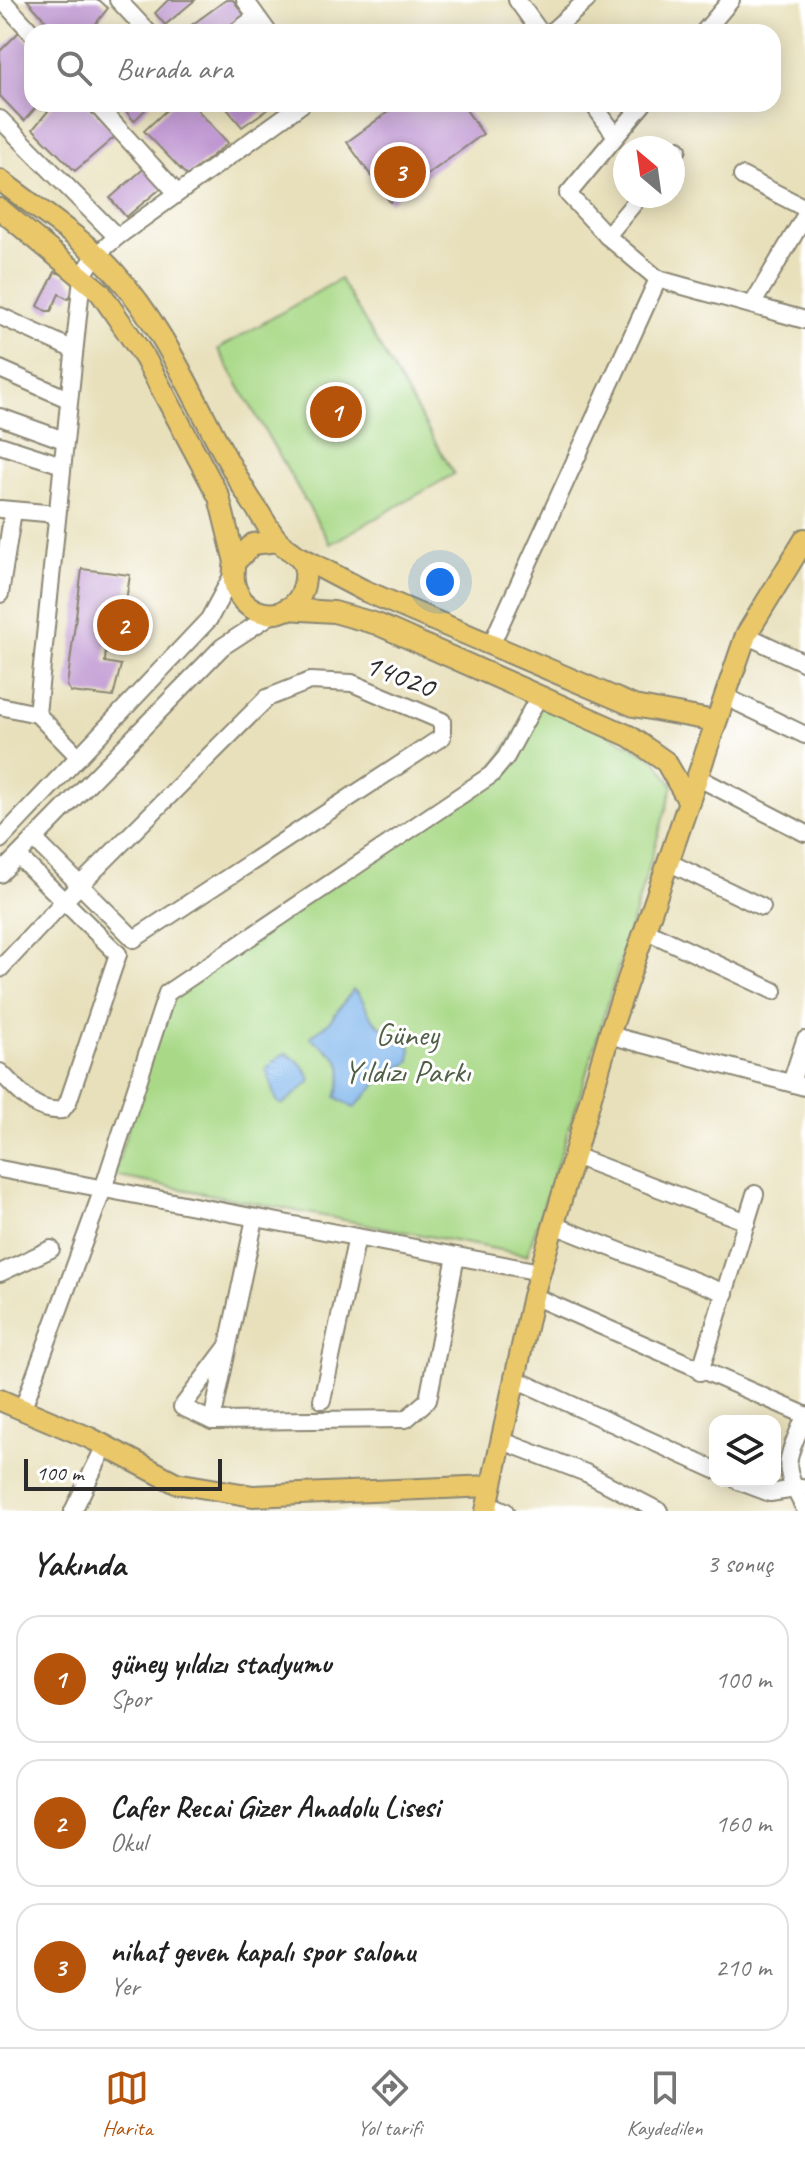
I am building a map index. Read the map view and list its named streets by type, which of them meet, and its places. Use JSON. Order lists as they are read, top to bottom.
{
  "streets": {
    "street": ["14020"]
  },
  "parks": ["Güney Yıldızı Parkı"],
  "scale_bar": "100 m",
  "north": "top left",
  "page": {
    "search": "Burada ara",
    "pins": ["3", "1", "2"],
    "scale": "100 m",
    "heading": ["Yakında", "3 sonuç"],
    "list": [
      {
        "mark": "1",
        "name": "güney yıldızı stadyumu",
        "note": "Spor",
        "value": "100 m"
      },
      {
        "mark": "2",
        "name": "Cafer Recai Gizer Anadolu Lisesi",
        "note": "Okul",
        "value": "160 m"
      },
      {
        "mark": "3",
        "name": "nihat geven kapalı spor salonu",
        "note": "Yer",
        "value": "210 m"
      }
    ],
    "nav": ["Harita", "Yol tarifi", "Kaydedilen"]
  }
}
